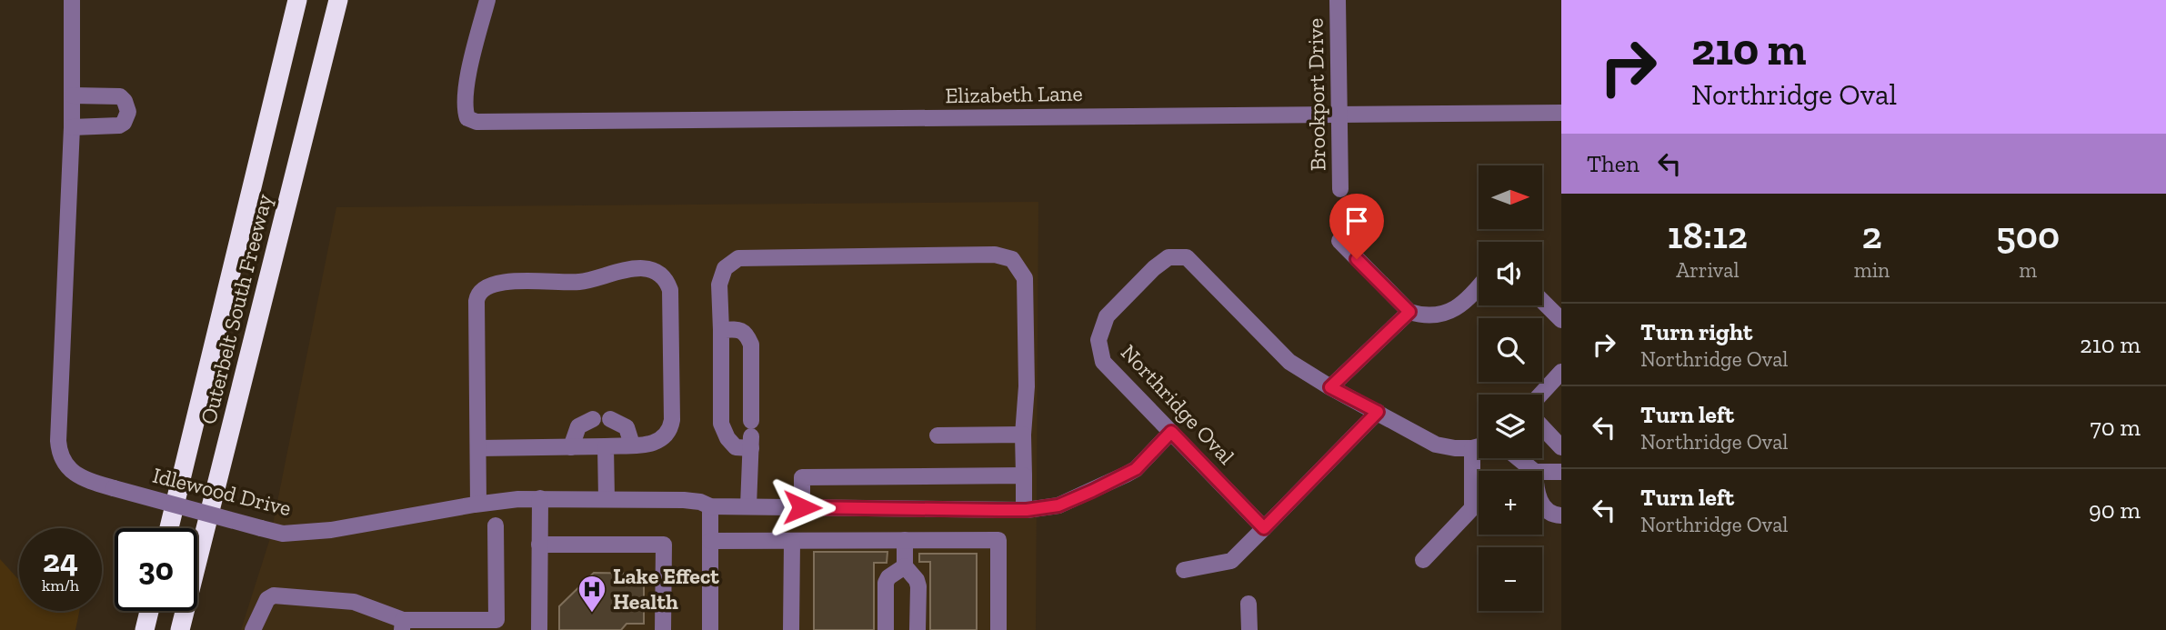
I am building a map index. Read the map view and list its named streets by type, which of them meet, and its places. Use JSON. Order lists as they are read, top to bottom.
{
  "streets": {
    "highway": ["Outerbelt South Freeway"],
    "street": [
      "Elizabeth Lane",
      "Brookport Drive",
      "Northridge Oval",
      "Idlewood Drive"
    ]
  },
  "crossings": [
    ["Elizabeth Lane", "Brookport Drive"],
    ["Northridge Oval", "Idlewood Drive"]
  ],
  "places": {
    "hospital": ["Lake Effect Health"]
  },
  "north": "right",
  "page": {
    "turn": ["210 m", "Northridge Oval"],
    "then": "Then",
    "map_buttons": ["+", "−"],
    "eta": [
      "18:12",
      "Arrival",
      "2",
      "min",
      "500",
      "m"
    ],
    "list": [
      {
        "name": "Turn right",
        "note": "Northridge Oval",
        "value": "210 m"
      },
      {
        "name": "Turn left",
        "note": "Northridge Oval",
        "value": "70 m"
      },
      {
        "name": "Turn left",
        "note": "Northridge Oval",
        "value": "90 m"
      }
    ],
    "speed": "24 km/h",
    "limit": "30"
  }
}
